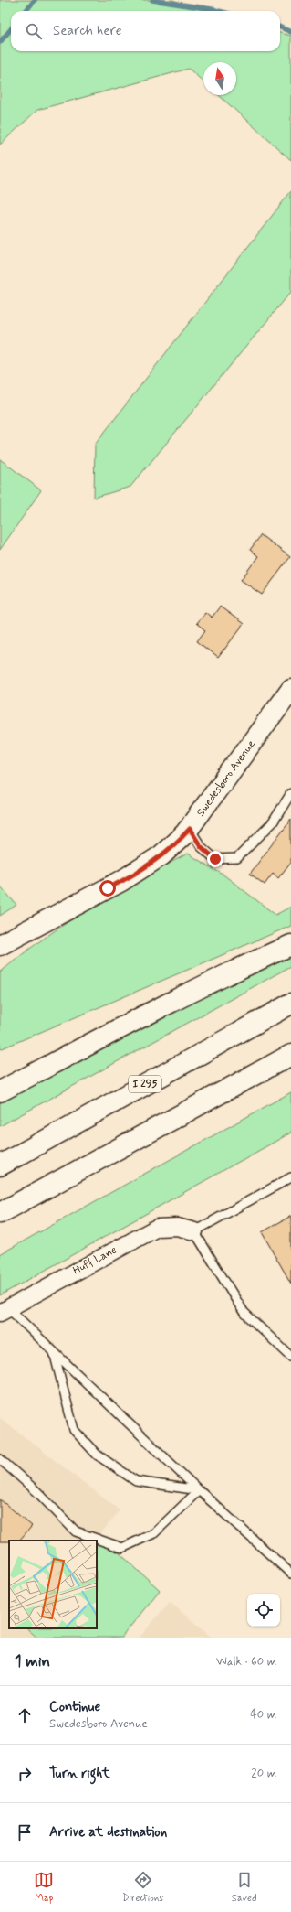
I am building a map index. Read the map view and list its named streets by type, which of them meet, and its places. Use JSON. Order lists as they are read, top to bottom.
{
  "streets": {
    "main road": ["Swedesboro Avenue", "I 295"],
    "street": ["Huff Lane"]
  },
  "north": "top",
  "page": {
    "search": "Search here",
    "heading": ["1 min", "Walk · 60 m"],
    "list": [
      ["Continue", "Swedesboro Avenue", "40 m"],
      ["Turn right", "20 m"],
      "Arrive at destination"
    ],
    "nav": ["Map", "Directions", "Saved"]
  }
}
